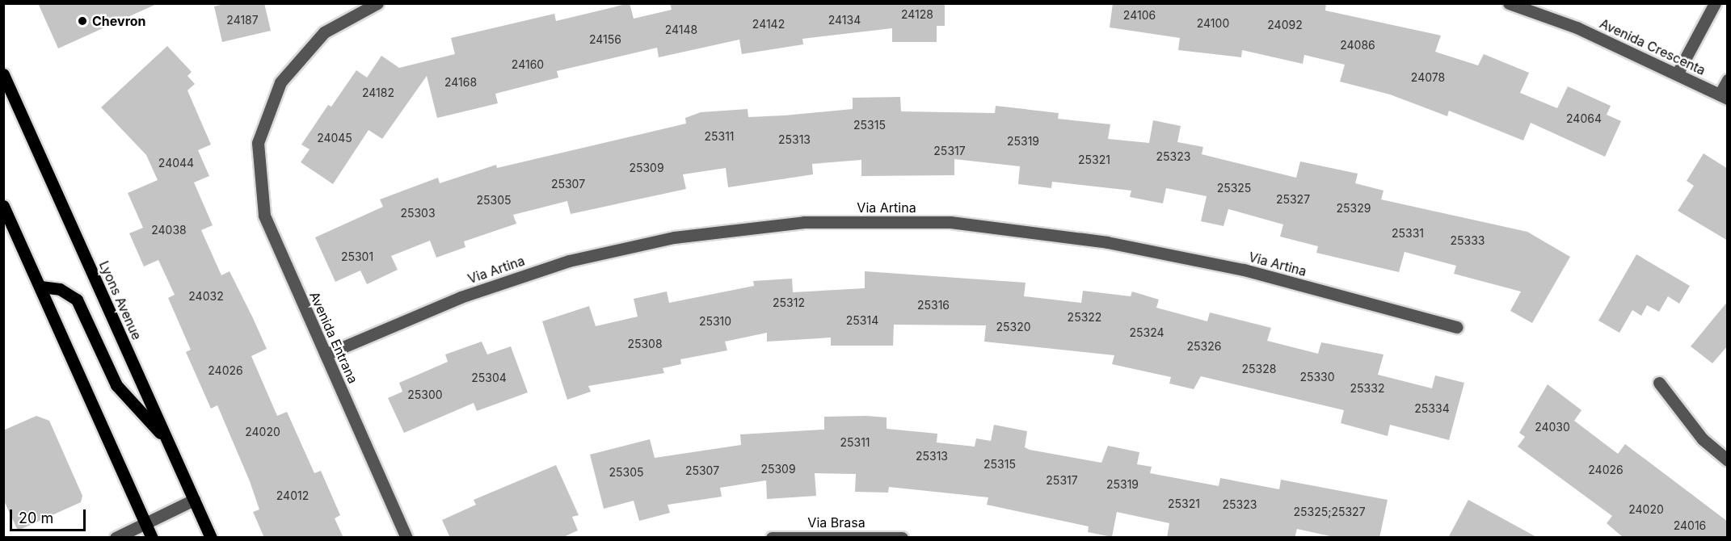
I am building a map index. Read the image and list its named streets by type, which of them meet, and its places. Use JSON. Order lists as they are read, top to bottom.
{
  "streets": {
    "main road": ["Lyons Avenue"],
    "street": [
      "Avenida Crescenta",
      "Via Artina",
      "Avenida Entrana",
      "Via Brasa"
    ]
  },
  "crossings": [
    ["Via Artina", "Avenida Entrana"]
  ],
  "places": ["Chevron"],
  "house_numbers": [
    "24128",
    "24106",
    "24187",
    "24134",
    "24100",
    "24142",
    "24092",
    "24148",
    "24156",
    "24086",
    "24160",
    "24078",
    "24168",
    "24182",
    "24064",
    "25315",
    "25311",
    "24045",
    "25313",
    "25319",
    "25317",
    "25323",
    "25321",
    "24044",
    "25309",
    "25307",
    "25325",
    "25327",
    "25305",
    "25329",
    "25303",
    "24038",
    "25331",
    "25333",
    "25301",
    "24032",
    "25312",
    "25316",
    "25322",
    "25314",
    "25310",
    "25320",
    "25324",
    "25308",
    "25326",
    "25328",
    "24026",
    "25330",
    "25304",
    "25332",
    "25300",
    "25334",
    "24030",
    "24020",
    "25311",
    "25313",
    "25315",
    "25309",
    "24026",
    "25307",
    "25305",
    "25317",
    "25319",
    "24012",
    "25321",
    "25323",
    "24020",
    "25325;25327",
    "24016"
  ],
  "scale_bar": "20 m"
}
